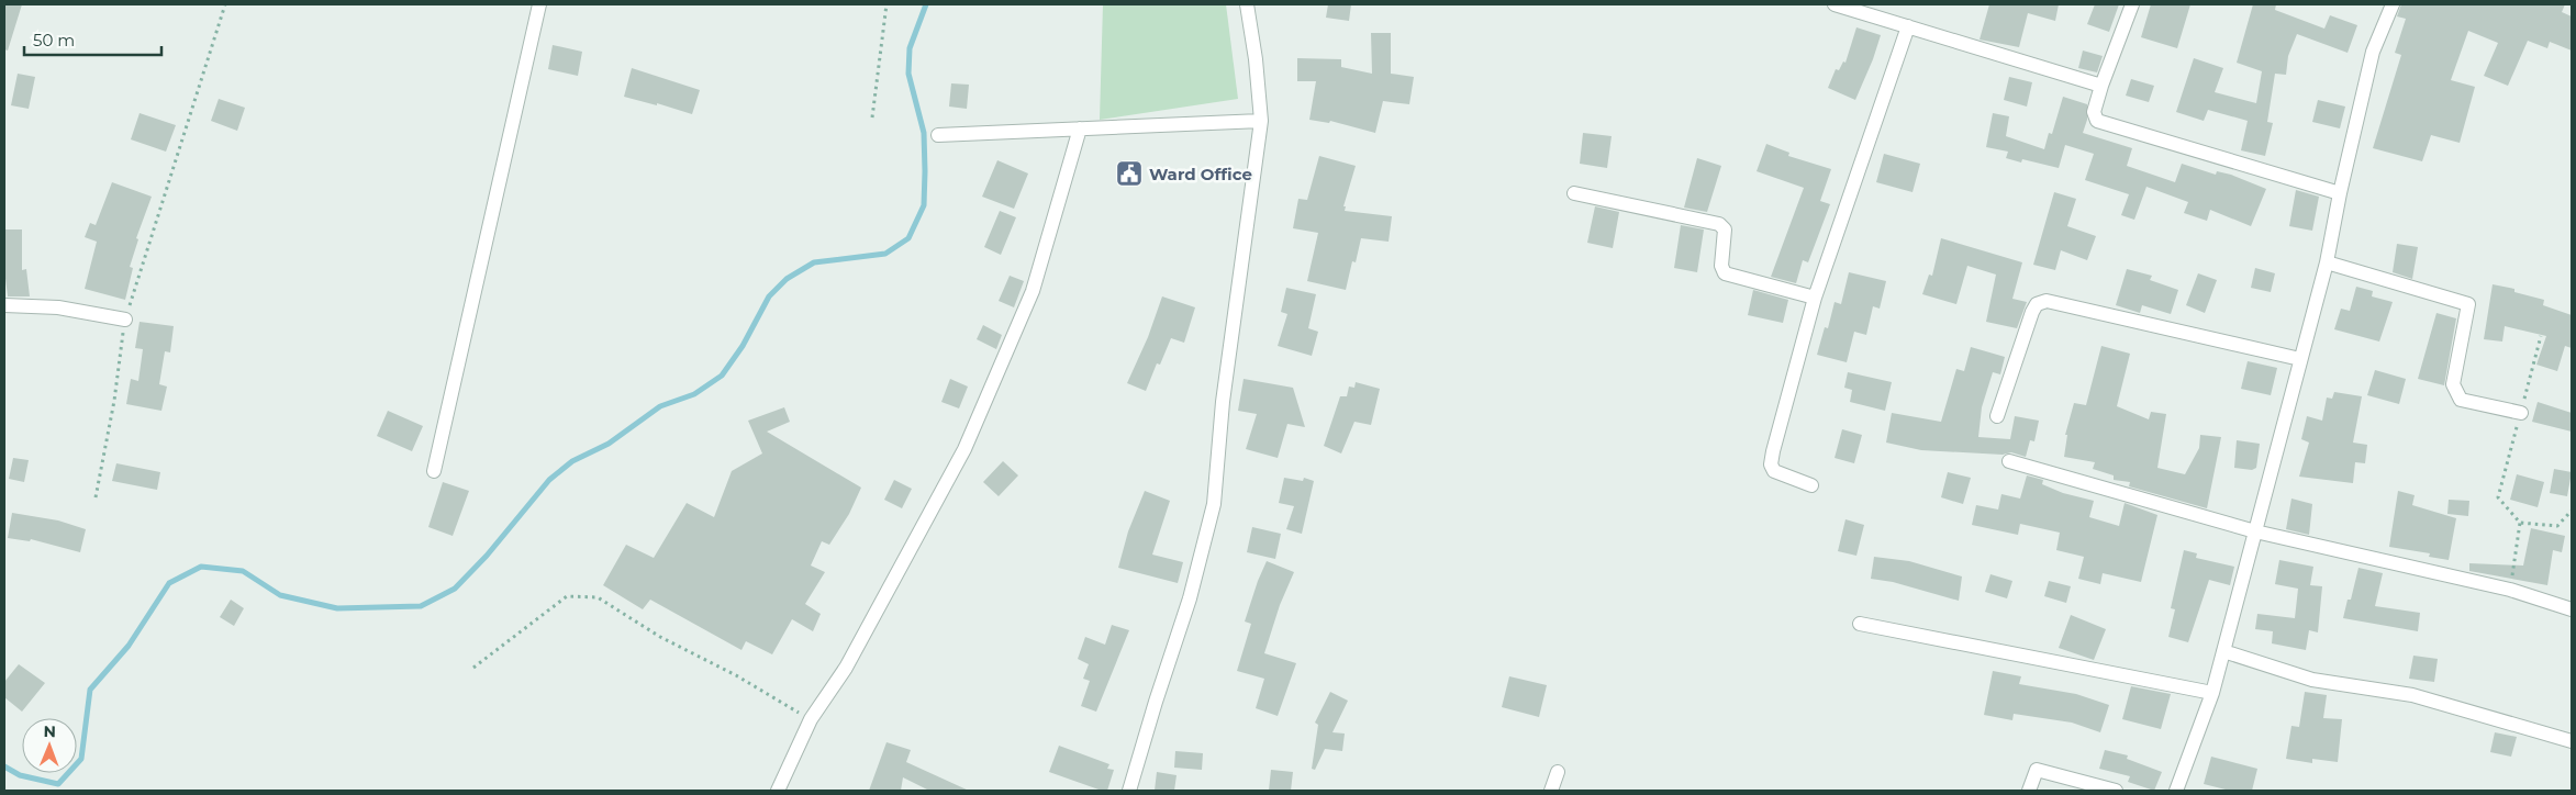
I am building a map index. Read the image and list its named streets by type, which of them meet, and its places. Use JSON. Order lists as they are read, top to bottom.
{
  "places": {
    "public building": ["Ward Office"]
  },
  "scale_bar": "50 m",
  "north": "top"
}
